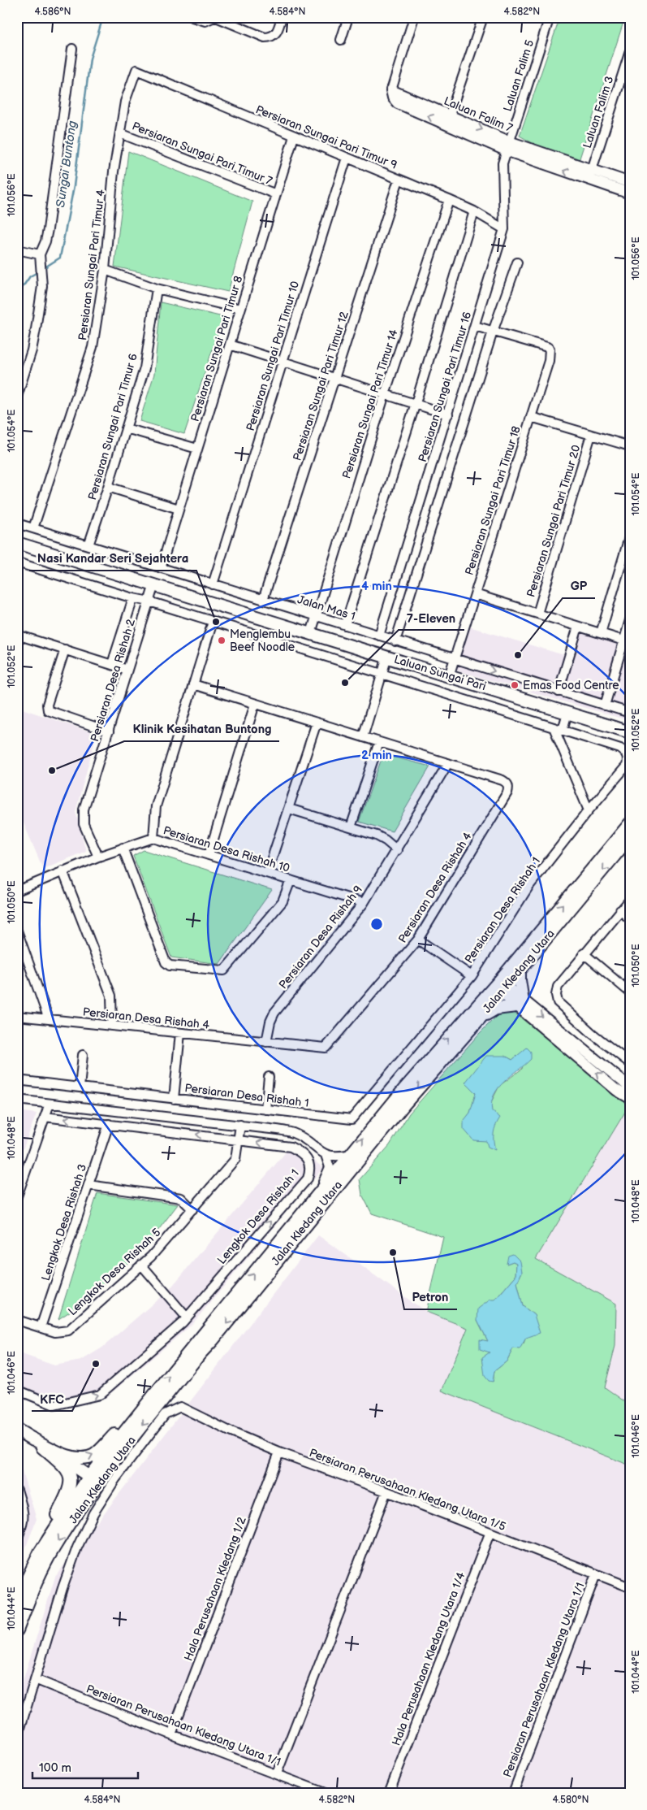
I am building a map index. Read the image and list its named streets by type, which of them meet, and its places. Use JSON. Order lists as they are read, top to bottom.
{
  "streets": {
    "main road": ["Laluan Sungai Pari", "Jalan Kledang Utara"],
    "street": [
      "Laluan Falim 5",
      "Laluan Falim 3",
      "Laluan Falim 7",
      "Persiaran Sungai Pari Timur 9",
      "Persiaran Sungai Pari Timur 7",
      "Persiaran Sungai Pari Timur 4",
      "Persiaran Sungai Pari Timur 8",
      "Persiaran Sungai Pari Timur 10",
      "Persiaran Sungai Pari Timur 12",
      "Persiaran Sungai Pari Timur 16",
      "Persiaran Sungai Pari Timur 14",
      "Persiaran Sungai Pari Timur 6",
      "Persiaran Sungai Pari Timur 18",
      "Persiaran Sungai Pari Timur 20",
      "Jalan Mas 1",
      "Persiaran Desa Rishah 2",
      "Persiaran Desa Rishah 10",
      "Persiaran Desa Rishah 4",
      "Persiaran Desa Rishah 1",
      "Persiaran Desa Rishah 9",
      "Lengkok Desa Rishah 1",
      "Lengkok Desa Rishah 3",
      "Lengkok Desa Rishah 5",
      "Persiaran Perusahaan Kledang Utara 1/5",
      "Hala Perusahaan Kledang 1/2",
      "Hala Perusahaan Kledang Utara 1/4",
      "Persiaran Perusahaan Kledang Utara 1/1"
    ]
  },
  "crossings": [
    ["Laluan Falim 5", "Laluan Falim 7"],
    ["Laluan Falim 5", "Persiaran Sungai Pari Timur 16"],
    ["Laluan Falim 3", "Laluan Falim 7"],
    ["Laluan Falim 7", "Persiaran Sungai Pari Timur 16"],
    ["Persiaran Sungai Pari Timur 9", "Persiaran Sungai Pari Timur 4"],
    ["Persiaran Sungai Pari Timur 9", "Persiaran Sungai Pari Timur 8"],
    ["Persiaran Sungai Pari Timur 9", "Persiaran Sungai Pari Timur 10"],
    ["Persiaran Sungai Pari Timur 9", "Persiaran Sungai Pari Timur 12"],
    ["Persiaran Sungai Pari Timur 9", "Persiaran Sungai Pari Timur 16"],
    ["Persiaran Sungai Pari Timur 9", "Persiaran Sungai Pari Timur 14"],
    ["Persiaran Sungai Pari Timur 7", "Persiaran Sungai Pari Timur 4"],
    ["Persiaran Sungai Pari Timur 7", "Persiaran Sungai Pari Timur 8"],
    ["Persiaran Sungai Pari Timur 4", "Jalan Mas 1"],
    ["Persiaran Sungai Pari Timur 8", "Jalan Mas 1"],
    ["Persiaran Sungai Pari Timur 10", "Jalan Mas 1"],
    ["Persiaran Sungai Pari Timur 12", "Jalan Mas 1"],
    ["Persiaran Sungai Pari Timur 16", "Jalan Mas 1"],
    ["Persiaran Sungai Pari Timur 14", "Jalan Mas 1"],
    ["Persiaran Sungai Pari Timur 14", "Laluan Sungai Pari"],
    ["Persiaran Sungai Pari Timur 6", "Jalan Mas 1"],
    ["Persiaran Sungai Pari Timur 18", "Jalan Mas 1"],
    ["Persiaran Sungai Pari Timur 18", "Laluan Sungai Pari"],
    ["Laluan Sungai Pari", "Persiaran Desa Rishah 2"],
    ["Persiaran Desa Rishah 2", "Persiaran Desa Rishah 10"],
    ["Persiaran Desa Rishah 10", "Persiaran Desa Rishah 9"],
    ["Persiaran Desa Rishah 4", "Persiaran Desa Rishah 9"],
    ["Lengkok Desa Rishah 1", "Lengkok Desa Rishah 3"],
    ["Lengkok Desa Rishah 1", "Lengkok Desa Rishah 5"],
    ["Lengkok Desa Rishah 3", "Lengkok Desa Rishah 5"],
    ["Persiaran Perusahaan Kledang Utara 1/5", "Hala Perusahaan Kledang 1/2"],
    ["Persiaran Perusahaan Kledang Utara 1/5", "Hala Perusahaan Kledang Utara 1/4"],
    ["Persiaran Perusahaan Kledang Utara 1/5", "Persiaran Perusahaan Kledang Utara 1/1"],
    ["Hala Perusahaan Kledang 1/2", "Persiaran Perusahaan Kledang Utara 1/1"]
  ],
  "water": ["Sungai Buntong"],
  "places": [
    "Nasi Kandar Seri Sejahtera",
    "Menglembu Beef Noodle",
    "GP",
    "7-Eleven",
    "Emas Food Centre",
    "Klinik Kesihatan Buntong",
    "Petron",
    "KFC"
  ],
  "scale_bar": "100 m",
  "coordinates": [
    "4.586°N",
    "4.584°N",
    "4.582°N",
    "101.056°E",
    "101.054°E",
    "101.052°E",
    "101.050°E",
    "101.048°E",
    "101.046°E",
    "101.044°E",
    "4.580°N"
  ],
  "rings": ["4 min", "2 min"]
}
